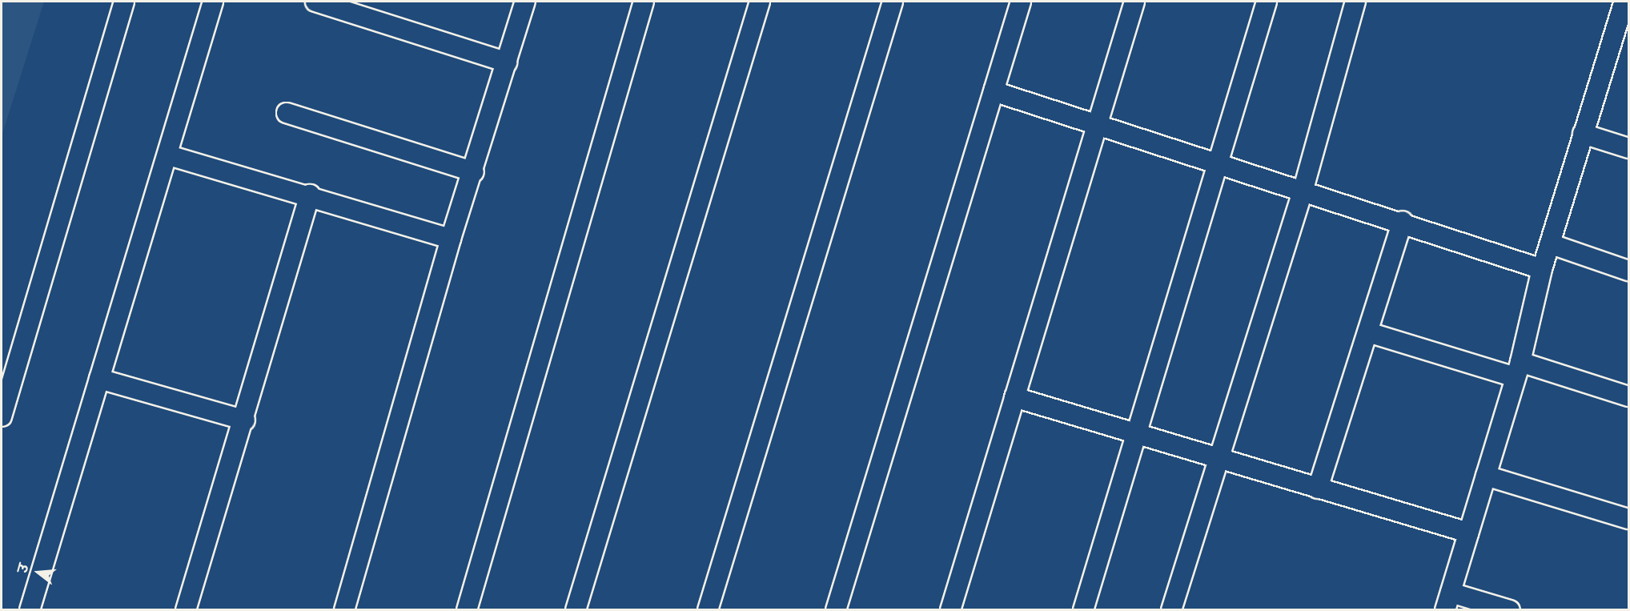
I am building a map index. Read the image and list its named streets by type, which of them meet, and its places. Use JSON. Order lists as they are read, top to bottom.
{
  "north": "left"
}
